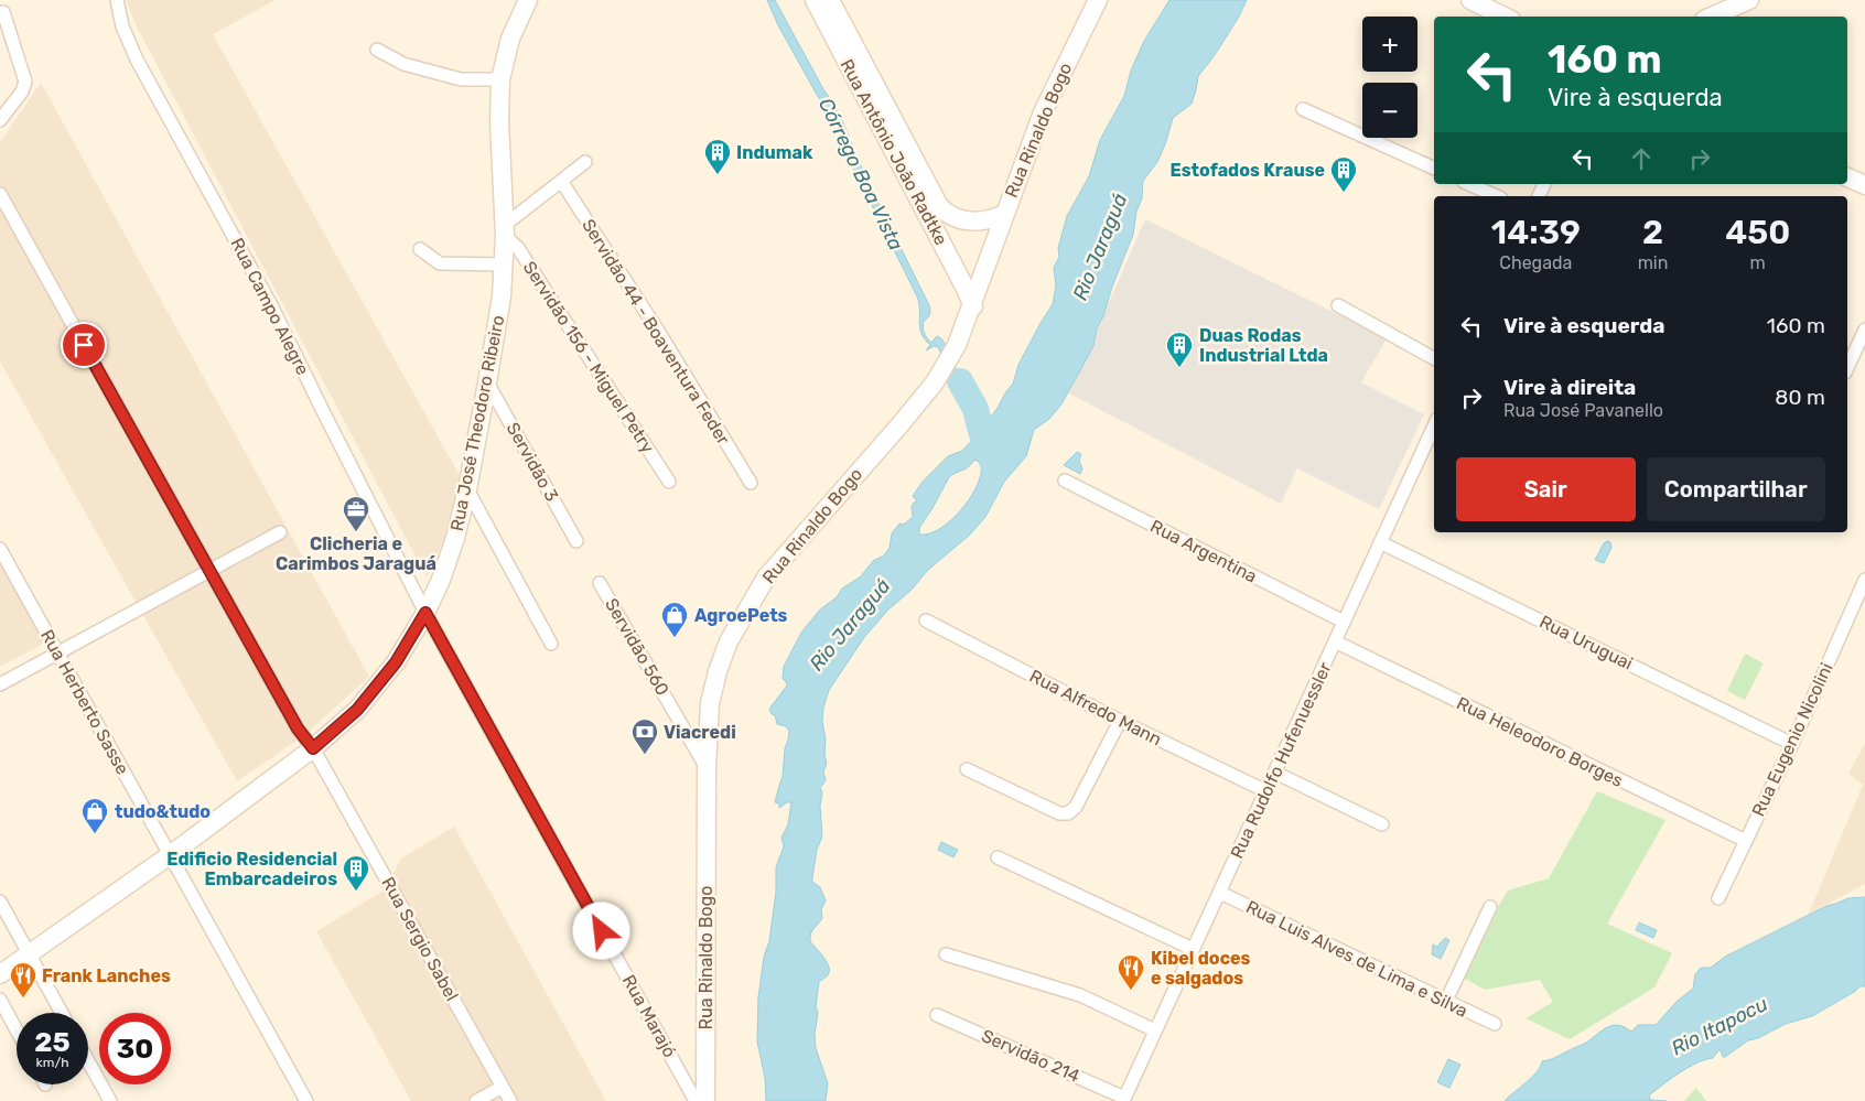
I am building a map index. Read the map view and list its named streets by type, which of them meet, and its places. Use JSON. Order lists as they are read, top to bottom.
{
  "streets": {
    "main road": ["Rua Rinaldo Bogo", "Rua Antônio João Radtke", "Rua José Theodoro Ribeiro"],
    "street": [
      "Rua Campo Alegre",
      "Servidão 44 - Boaventura Feder",
      "Servidão 156 - Miguel Petry",
      "Servidão 3",
      "Rua Argentina",
      "Rua Uruguai",
      "Servidão 560",
      "Rua Herberto Sasse",
      "Rua Alfredo Mann",
      "Rua Eugenio Nicolini",
      "Rua Heleodoro Borges",
      "Rua Rudolfo Hufenuessler",
      "Rua Sergio Sabel",
      "Rua Luis Alves de Lima e Silva",
      "Rua Marajó",
      "Servidão 214"
    ]
  },
  "crossings": [
    ["Rua Rinaldo Bogo", "Rua Antônio João Radtke"],
    ["Rua Rinaldo Bogo", "Servidão 560"],
    ["Rua Campo Alegre", "Rua José Theodoro Ribeiro"],
    ["Rua Campo Alegre", "Rua Marajó"],
    ["Servidão 156 - Miguel Petry", "Rua José Theodoro Ribeiro"],
    ["Rua José Theodoro Ribeiro", "Servidão 3"],
    ["Rua José Theodoro Ribeiro", "Rua Herberto Sasse"],
    ["Rua José Theodoro Ribeiro", "Rua Sergio Sabel"],
    ["Rua José Theodoro Ribeiro", "Rua Marajó"],
    ["Rua Argentina", "Rua Rudolfo Hufenuessler"],
    ["Rua Uruguai", "Rua Eugenio Nicolini"],
    ["Rua Uruguai", "Rua Rudolfo Hufenuessler"],
    ["Rua Alfredo Mann", "Rua Rudolfo Hufenuessler"],
    ["Rua Eugenio Nicolini", "Rua Heleodoro Borges"],
    ["Rua Heleodoro Borges", "Rua Rudolfo Hufenuessler"],
    ["Rua Rudolfo Hufenuessler", "Rua Luis Alves de Lima e Silva"],
    ["Rua Rudolfo Hufenuessler", "Servidão 214"]
  ],
  "water": ["Córrego Boa Vista", "Rio Jaraguá", "Rio Itapocu"],
  "places": {
    "building": [
      "Indumak",
      "Estofados Krause",
      "Duas Rodas Industrial Ltda",
      "Edificio Residencial Embarcadeiros"
    ],
    "office": ["Clicheria e Carimbos Jaraguá"],
    "shop": ["AgroePets", "tudo&tudo"],
    "bank": ["Viacredi"],
    "restaurant": ["Kibel doces e salgados", "Frank Lanches"]
  },
  "page": {
    "map_buttons": ["+", "−"],
    "turn": ["160 m", "Vire à esquerda"],
    "eta": [
      "14:39",
      "Chegada",
      "2",
      "min",
      "450",
      "m"
    ],
    "list": [
      {
        "name": "Vire à esquerda",
        "value": "160 m"
      },
      {
        "name": "Vire à direita",
        "note": "Rua José Pavanello",
        "value": "80 m"
      }
    ],
    "buttons": ["Sair", "Compartilhar"],
    "speed": "25 km/h",
    "limit": "30"
  }
}
